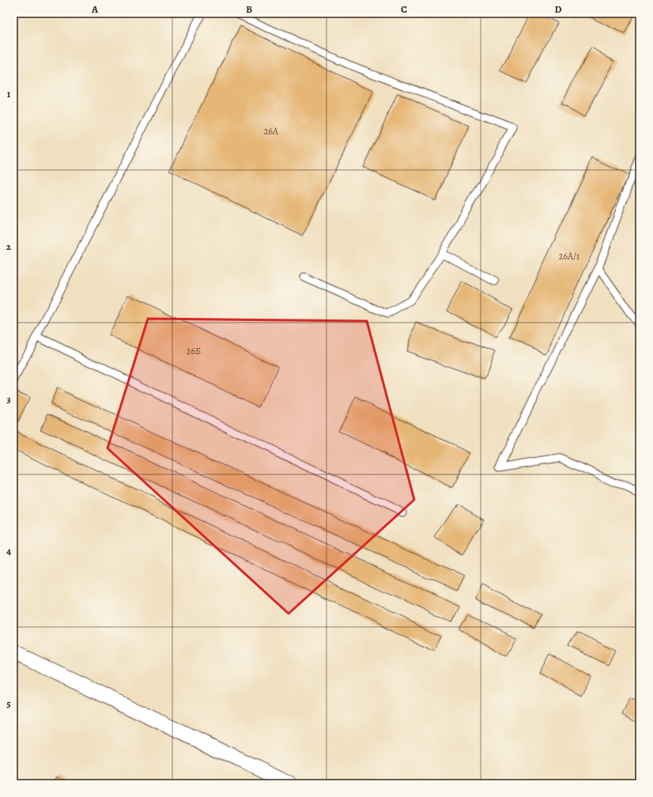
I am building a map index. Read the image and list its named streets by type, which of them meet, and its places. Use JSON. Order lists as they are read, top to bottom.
{
  "house_numbers": ["26А", "26А/1", "26Б"],
  "grid": {
    "columns": [
      "A",
      "B",
      "C",
      "D"
    ],
    "rows": [
      "1",
      "2",
      "3",
      "4",
      "5"
    ]
  }
}
